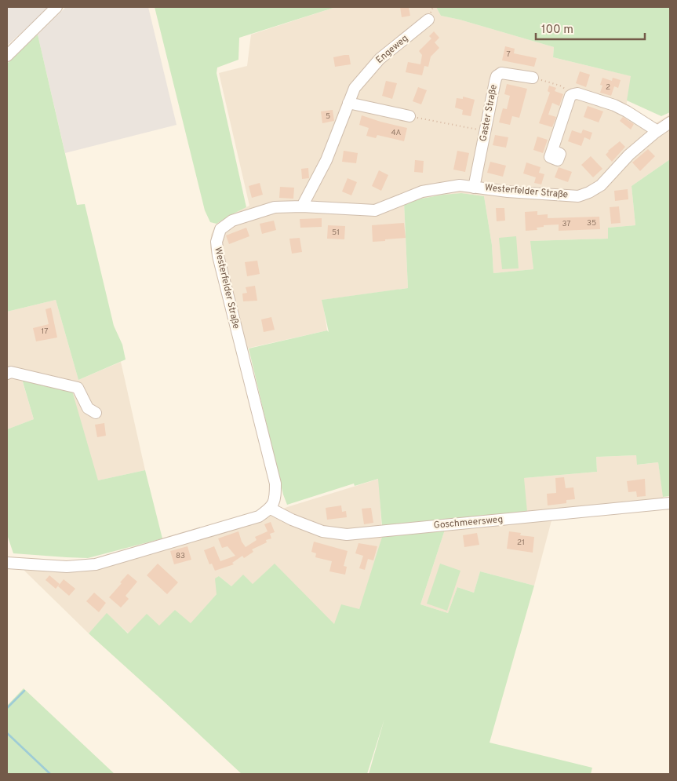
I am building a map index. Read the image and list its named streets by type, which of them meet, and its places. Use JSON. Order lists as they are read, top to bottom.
{
  "streets": {
    "street": [
      "Engeweg",
      "Gaster Straße",
      "Westerfelder Straße",
      "Goschmeersweg"
    ]
  },
  "crossings": [
    ["Engeweg", "Westerfelder Straße"],
    ["Gaster Straße", "Westerfelder Straße"],
    ["Westerfelder Straße", "Goschmeersweg"]
  ],
  "house_numbers": [
    "7",
    "2",
    "5",
    "4A",
    "35",
    "37",
    "51",
    "17",
    "21",
    "83"
  ],
  "scale_bar": "100 m"
}
